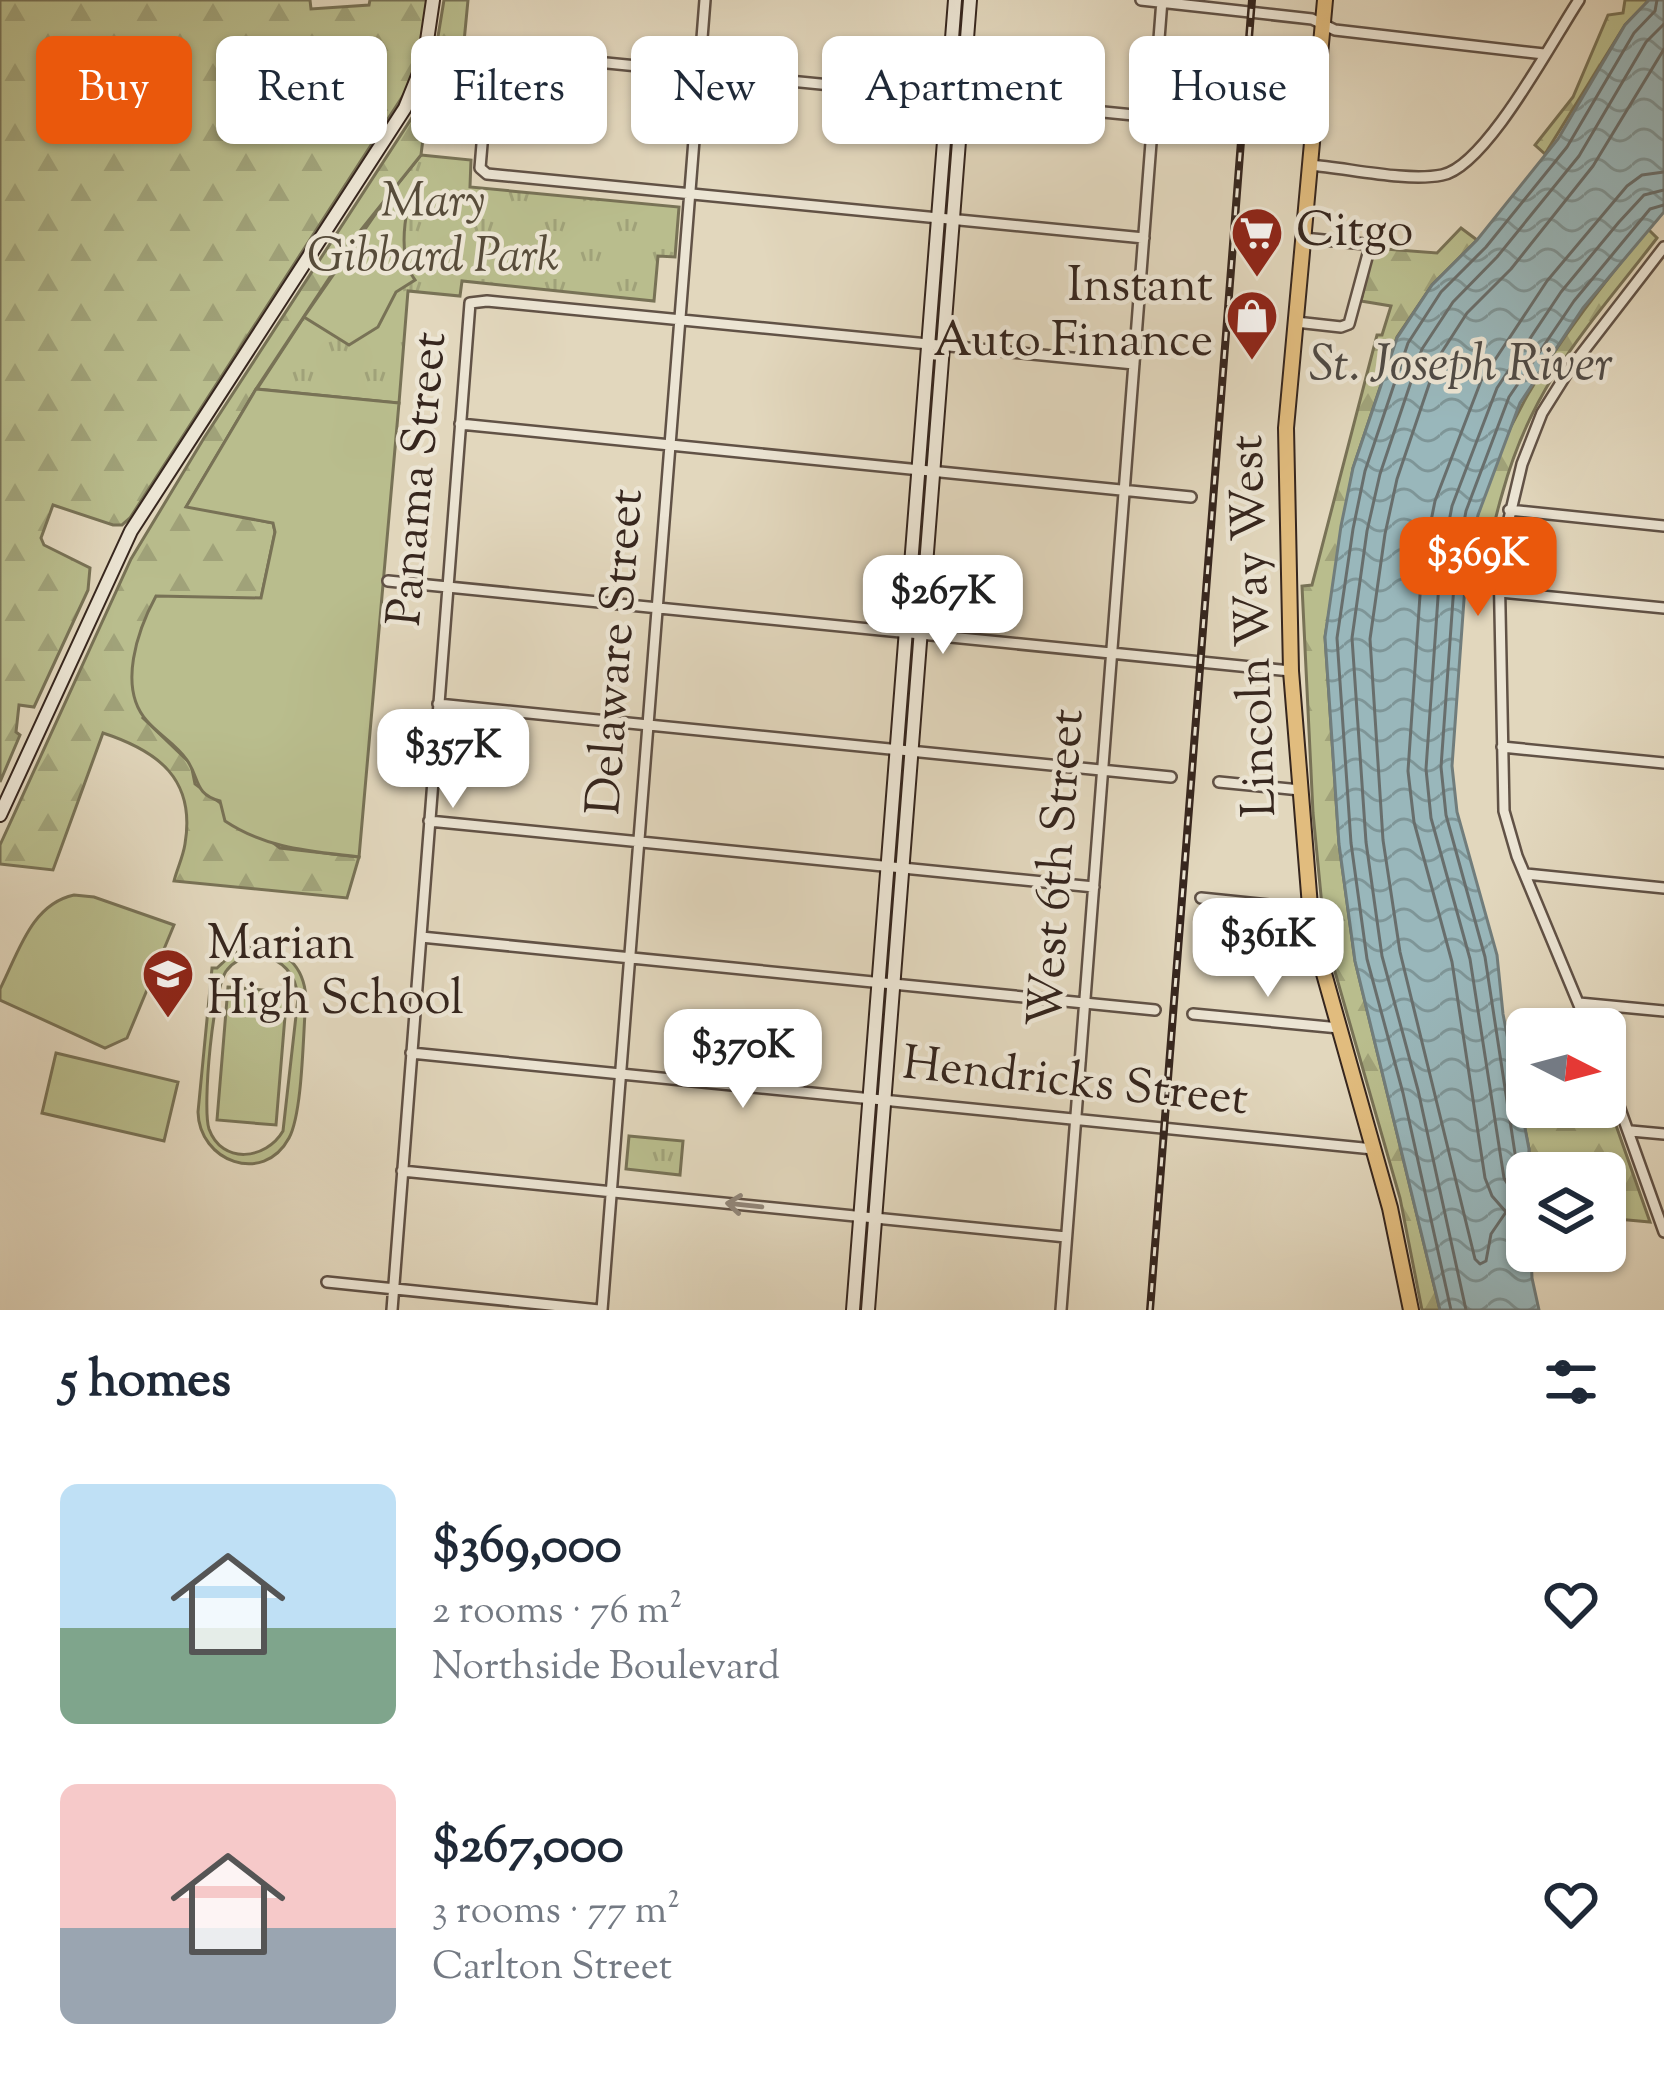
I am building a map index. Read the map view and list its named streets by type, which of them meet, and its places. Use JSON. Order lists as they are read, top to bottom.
{
  "streets": {
    "main road": ["Lincoln Way West"],
    "street": [
      "Panama Street",
      "Delaware Street",
      "West 6th Street",
      "Hendricks Street"
    ]
  },
  "crossings": [
    ["Panama Street", "Delaware Street"],
    ["Panama Street", "Hendricks Street"],
    ["Lincoln Way West", "Hendricks Street"],
    ["Delaware Street", "Hendricks Street"],
    ["West 6th Street", "Hendricks Street"]
  ],
  "water": ["St. Joseph River"],
  "parks": ["Mary Gibbard Park"],
  "places": {
    "supermarket": ["Citgo"],
    "shop": ["Instant Auto Finance"],
    "school or university": ["Marian High School"]
  },
  "north": "right",
  "page": {
    "chip": [
      "Buy",
      "Rent",
      "Filters",
      "New",
      "Apartment",
      "House"
    ],
    "price": [
      "$369K",
      "$267K",
      "$357K",
      "$361K",
      "$370K"
    ],
    "heading": "5 homes",
    "list": [
      {
        "name": "$369,000",
        "note": "2 rooms · 76 m² · Northside Boulevard"
      },
      {
        "name": "$267,000",
        "note": "3 rooms · 77 m² · Carlton Street"
      }
    ]
  }
}
